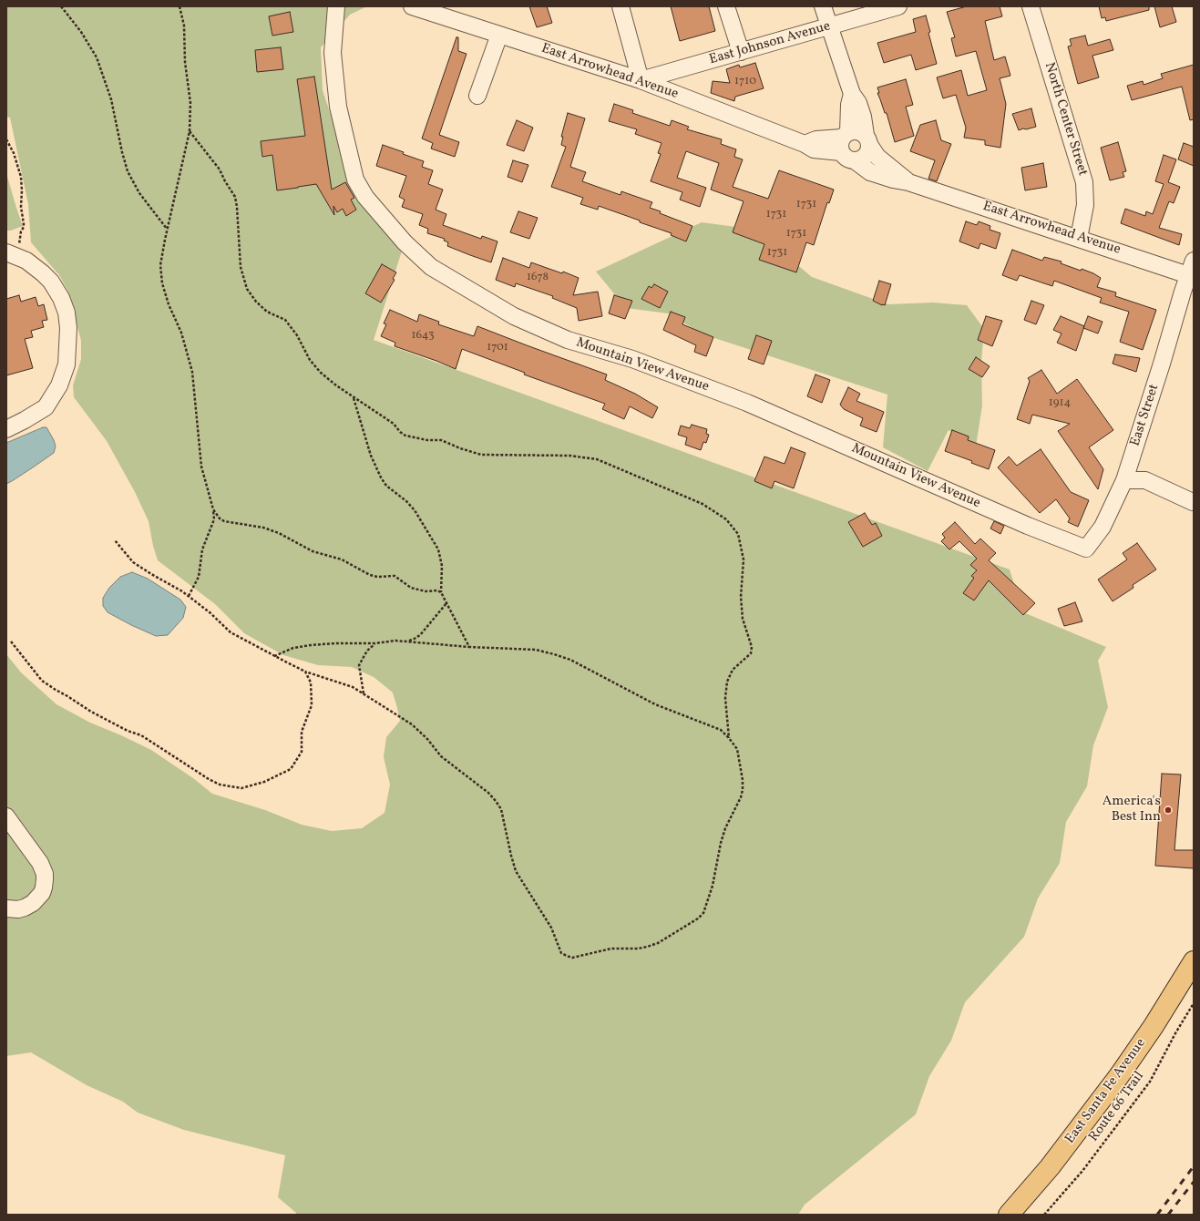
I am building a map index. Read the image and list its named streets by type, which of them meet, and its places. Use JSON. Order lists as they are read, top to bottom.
{
  "streets": {
    "main road": ["East Santa Fe Avenue"],
    "street": [
      "East Johnson Avenue",
      "East Arrowhead Avenue",
      "North Center Street",
      "Mountain View Avenue",
      "East Street"
    ],
    "path": ["Route 66 Trail"]
  },
  "crossings": [
    ["East Johnson Avenue", "East Arrowhead Avenue"],
    ["East Arrowhead Avenue", "East Street"],
    ["Mountain View Avenue", "East Street"]
  ],
  "places": ["America's Best Inn"],
  "house_numbers": [
    "1710",
    "1731",
    "1731",
    "1731",
    "1731",
    "1678",
    "1643",
    "1701",
    "1914"
  ]
}
